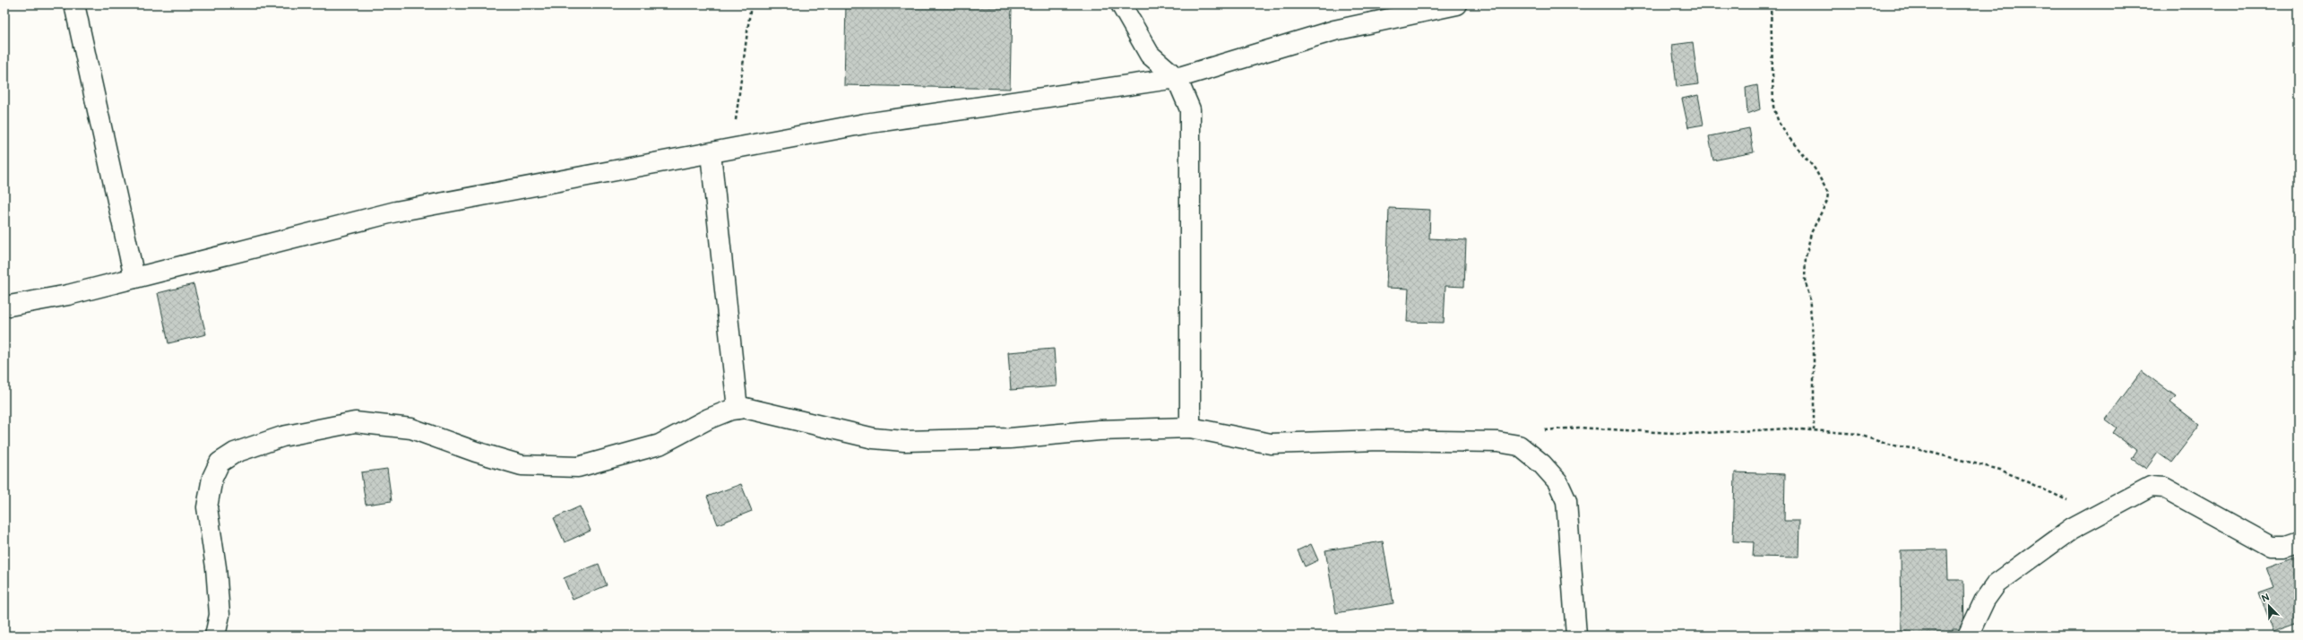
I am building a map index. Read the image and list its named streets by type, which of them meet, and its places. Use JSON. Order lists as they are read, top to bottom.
{
  "north": "top left"
}
